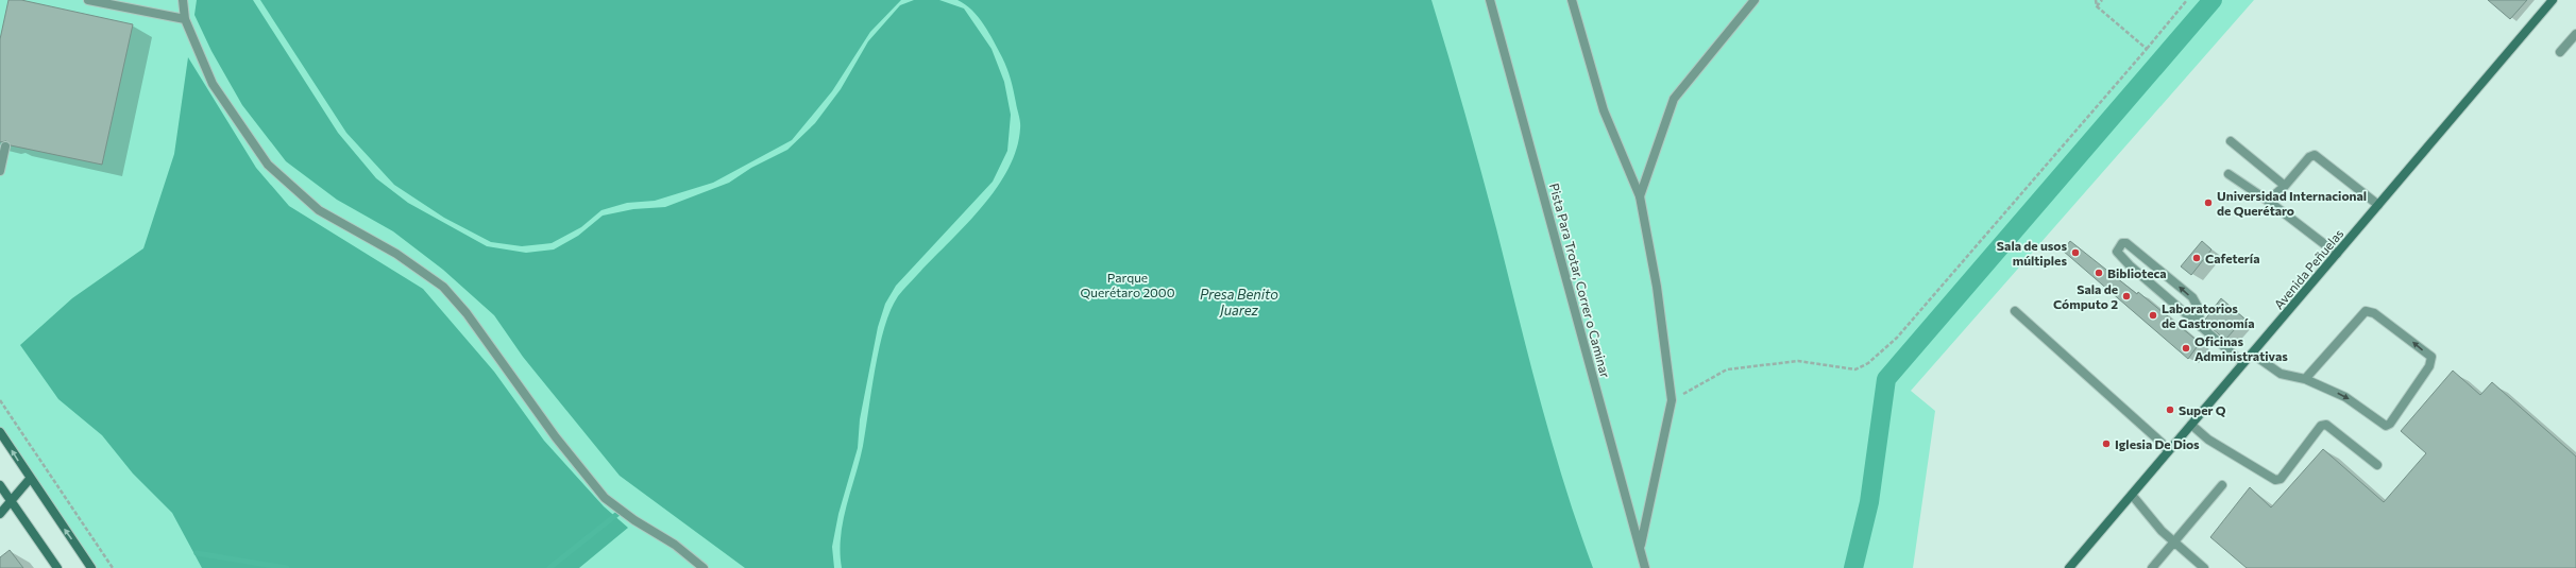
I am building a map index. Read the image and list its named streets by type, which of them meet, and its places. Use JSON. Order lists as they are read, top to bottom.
{
  "streets": {
    "street": ["Avenida Peñuelas", "Pista Para Trotar, Correr o Caminar"]
  },
  "water": ["Presa Benito Juarez"],
  "parks": ["Parque Querétaro 2000"],
  "places": [
    "Universidad Internacional de Querétaro",
    "Sala de usos múltiples",
    "Cafetería",
    "Biblioteca",
    "Sala de Cómputo 2",
    "Laboratorios de Gastronomía",
    "Oficinas Administrativas",
    "Super Q",
    "Iglesia De Dios"
  ]
}
